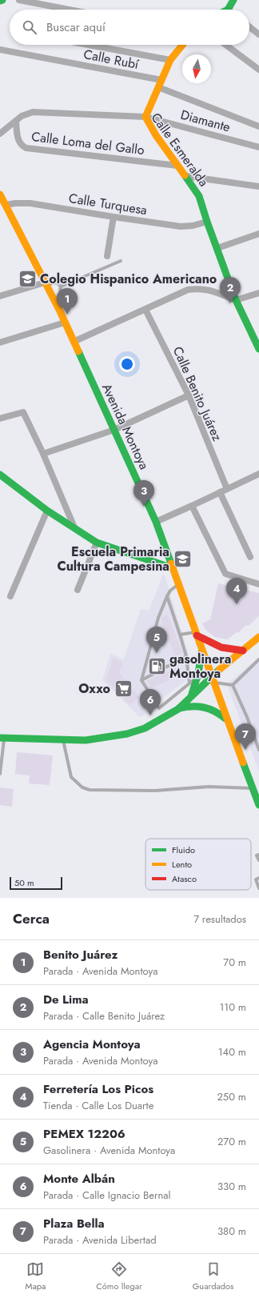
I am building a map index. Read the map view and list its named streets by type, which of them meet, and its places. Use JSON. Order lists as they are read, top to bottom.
{
  "streets": {
    "main road": ["Calle Esmeralda", "Avenida Montoya"],
    "street": [
      "Calle Rubí",
      "Diamante",
      "Calle Loma del Gallo",
      "Calle Turquesa",
      "Calle Benito Juárez"
    ]
  },
  "crossings": [
    ["Diamante", "Calle Esmeralda"],
    ["Calle Loma del Gallo", "Calle Esmeralda"],
    ["Calle Esmeralda", "Calle Turquesa"],
    ["Calle Turquesa", "Avenida Montoya"]
  ],
  "places": {
    "school or university": ["Colegio Hispanico Americano", "Escuela Primaria Cultura Campesina"],
    "fuel station": ["gasolinera Montoya"],
    "supermarket": ["Oxxo"]
  },
  "legend": ["Fluido", "Lento", "Atasco"],
  "scale_bar": "50 m",
  "north": "bottom",
  "page": {
    "search": "Buscar aquí",
    "pins": [
      "2",
      "1",
      "3",
      "4",
      "5",
      "6",
      "7"
    ],
    "scale": "50 m",
    "heading": ["Cerca", "7 resultados"],
    "list": [
      {
        "mark": "1",
        "name": "Benito Juárez",
        "note": "Parada · Avenida Montoya",
        "value": "70 m"
      },
      {
        "mark": "2",
        "name": "De Lima",
        "note": "Parada · Calle Benito Juárez",
        "value": "110 m"
      },
      {
        "mark": "3",
        "name": "Agencia Montoya",
        "note": "Parada · Avenida Montoya",
        "value": "140 m"
      },
      {
        "mark": "4",
        "name": "Ferretería Los Picos",
        "note": "Tienda · Calle Los Duarte",
        "value": "250 m"
      },
      {
        "mark": "5",
        "name": "PEMEX 12206",
        "note": "Gasolinera · Avenida Montoya",
        "value": "270 m"
      },
      {
        "mark": "6",
        "name": "Monte Albán",
        "note": "Parada · Calle Ignacio Bernal",
        "value": "330 m"
      },
      {
        "mark": "7",
        "name": "Plaza Bella",
        "note": "Parada · Avenida Libertad",
        "value": "380 m"
      }
    ],
    "nav": ["Mapa", "Cómo llegar", "Guardados"]
  }
}
